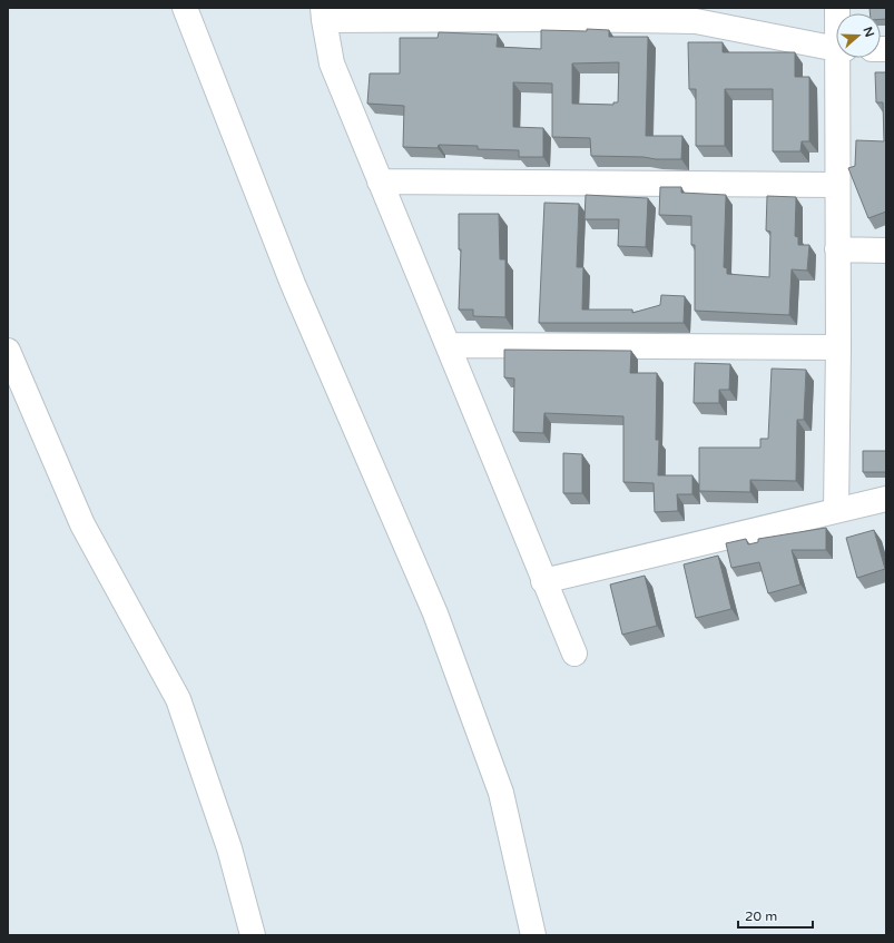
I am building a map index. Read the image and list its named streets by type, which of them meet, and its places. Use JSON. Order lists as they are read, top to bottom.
{
  "scale_bar": "20 m",
  "north": "right"
}
